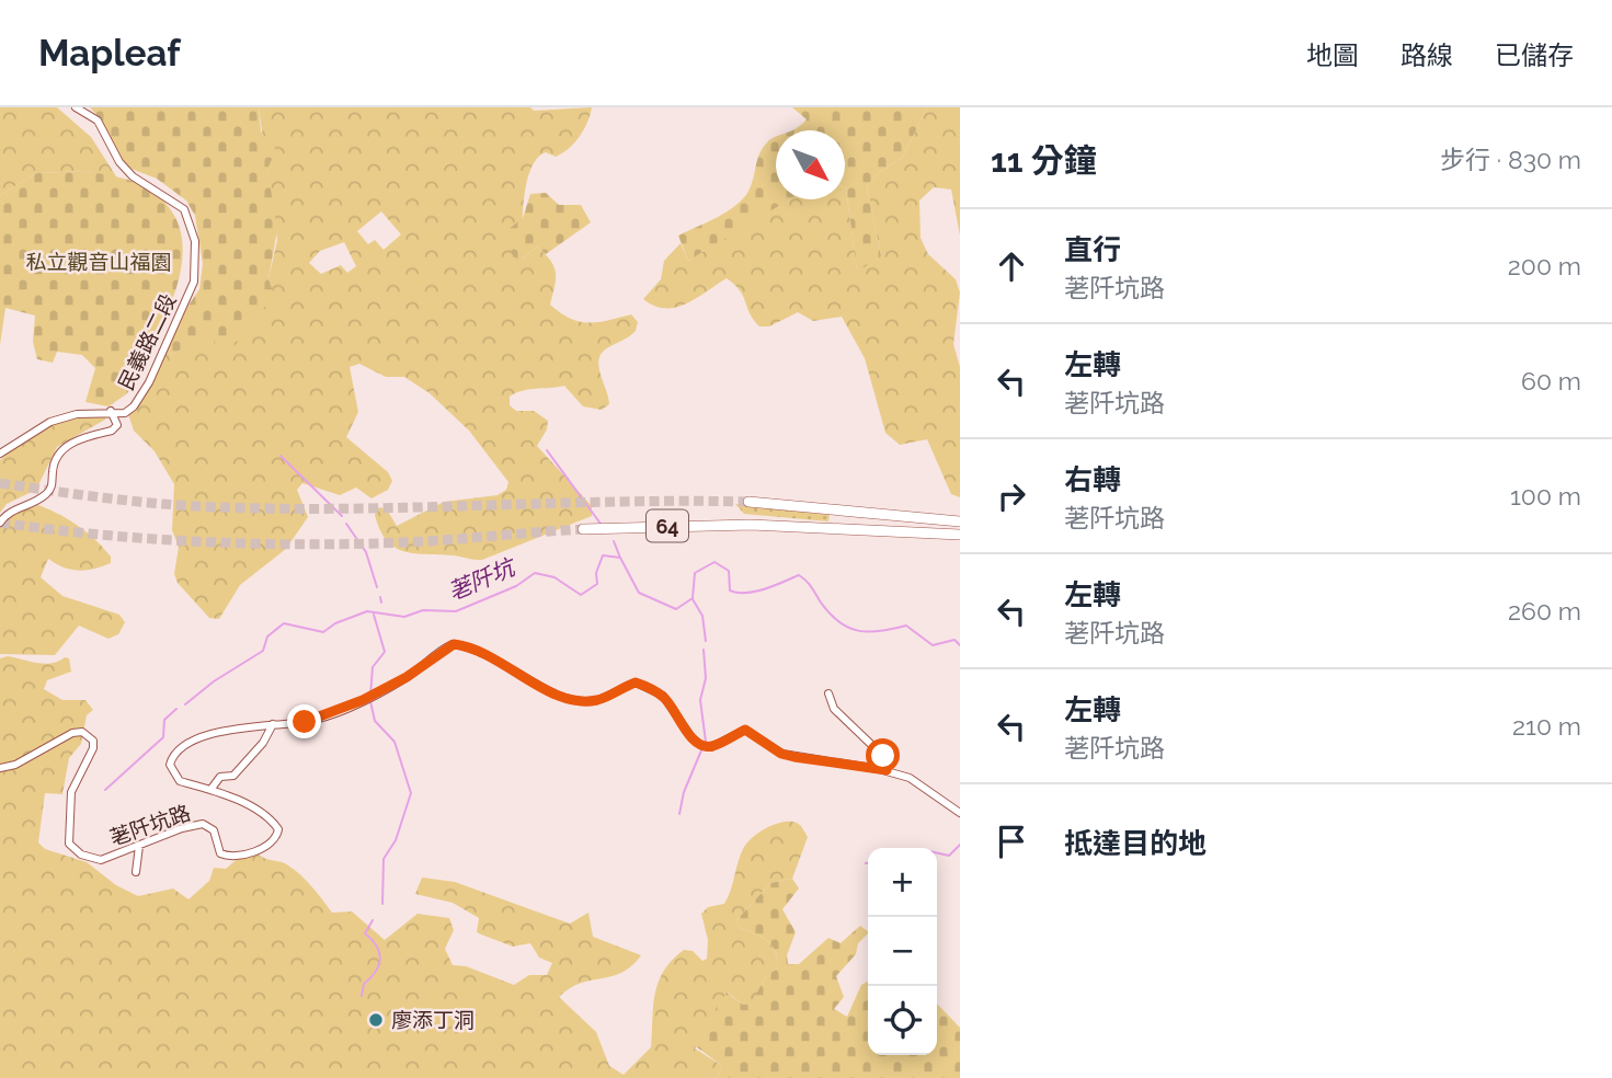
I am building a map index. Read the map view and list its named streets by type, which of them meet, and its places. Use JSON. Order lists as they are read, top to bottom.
{
  "streets": {
    "highway": ["64"],
    "street": ["民義路二段", "荖阡坑路"]
  },
  "water": ["荖阡坑"],
  "parks": ["私立觀音山福園"],
  "places": ["廖添丁洞"],
  "north": "bottom right",
  "page": {
    "header": "Mapleaf",
    "nav": ["地圖", "路線", "已儲存"],
    "heading": ["11 分鐘", "步行 · 830 m"],
    "list": [
      ["直行", "荖阡坑路", "200 m"],
      ["左轉", "荖阡坑路", "60 m"],
      ["右轉", "荖阡坑路", "100 m"],
      ["左轉", "荖阡坑路", "260 m"],
      ["左轉", "荖阡坑路", "210 m"],
      "抵達目的地"
    ],
    "map_buttons": ["+", "−"]
  }
}
